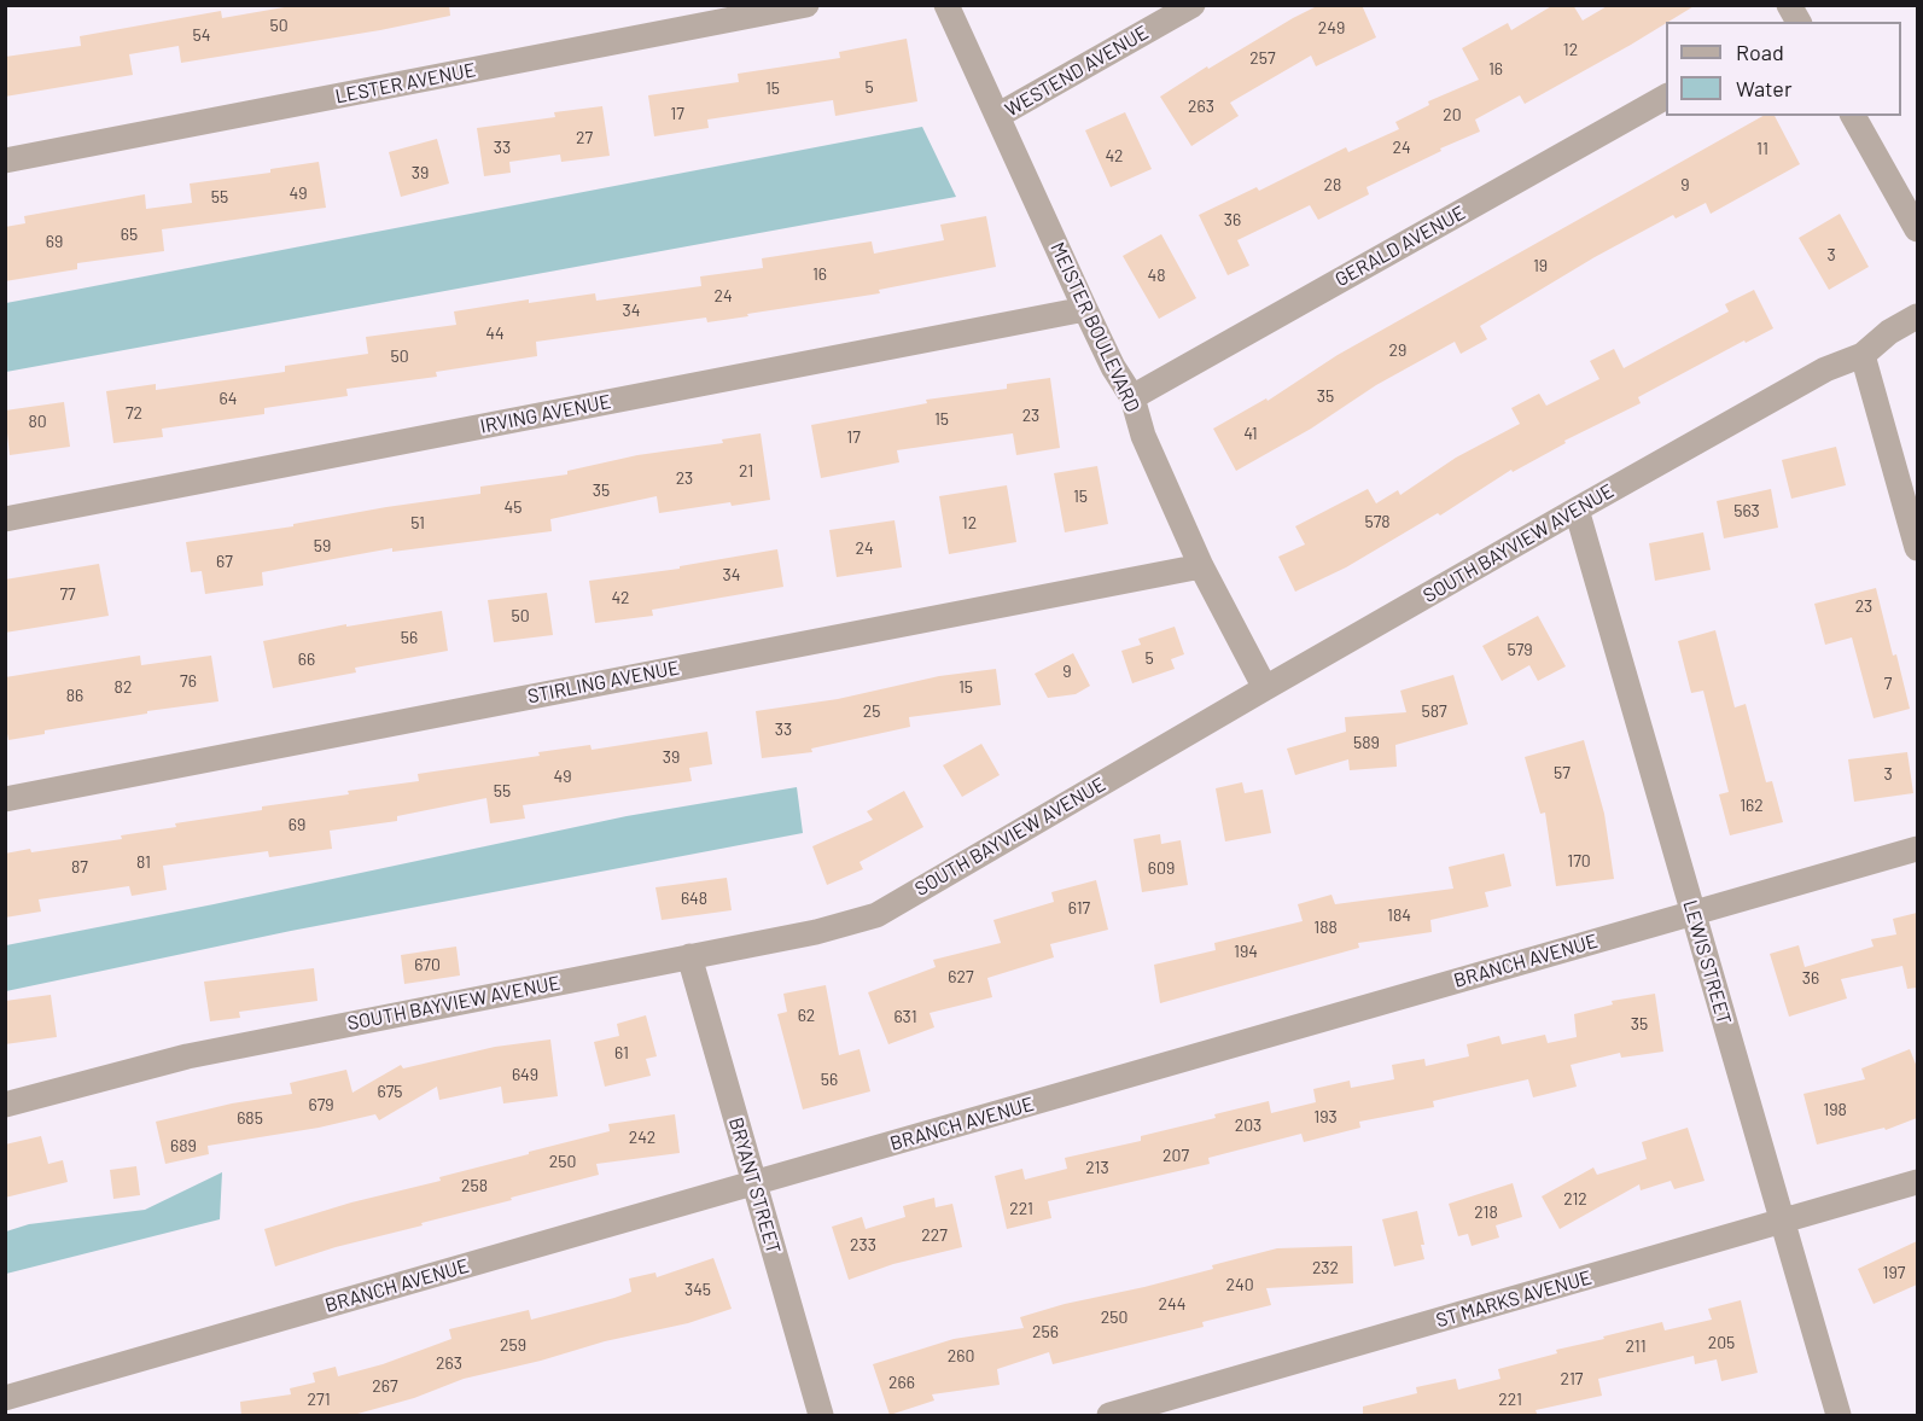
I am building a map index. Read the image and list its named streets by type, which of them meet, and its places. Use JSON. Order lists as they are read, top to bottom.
{
  "streets": {
    "street": [
      "WESTEND AVENUE",
      "LESTER AVENUE",
      "GERALD AVENUE",
      "MEISTER BOULEVARD",
      "IRVING AVENUE",
      "SOUTH BAYVIEW AVENUE",
      "STIRLING AVENUE",
      "BRANCH AVENUE",
      "LEWIS STREET",
      "BRYANT STREET",
      "ST MARKS AVENUE"
    ]
  },
  "crossings": [
    ["WESTEND AVENUE", "MEISTER BOULEVARD"],
    ["GERALD AVENUE", "MEISTER BOULEVARD"],
    ["MEISTER BOULEVARD", "IRVING AVENUE"],
    ["MEISTER BOULEVARD", "SOUTH BAYVIEW AVENUE"],
    ["MEISTER BOULEVARD", "STIRLING AVENUE"],
    ["SOUTH BAYVIEW AVENUE", "LEWIS STREET"],
    ["SOUTH BAYVIEW AVENUE", "BRYANT STREET"],
    ["BRANCH AVENUE", "LEWIS STREET"],
    ["BRANCH AVENUE", "BRYANT STREET"],
    ["LEWIS STREET", "ST MARKS AVENUE"]
  ],
  "house_numbers": [
    "50",
    "249",
    "54",
    "12",
    "257",
    "16",
    "5",
    "15",
    "263",
    "17",
    "20",
    "27",
    "33",
    "24",
    "11",
    "42",
    "39",
    "28",
    "9",
    "49",
    "55",
    "36",
    "65",
    "69",
    "3",
    "19",
    "16",
    "48",
    "24",
    "34",
    "44",
    "29",
    "50",
    "35",
    "64",
    "72",
    "23",
    "15",
    "80",
    "41",
    "17",
    "21",
    "23",
    "35",
    "15",
    "45",
    "563",
    "578",
    "51",
    "12",
    "59",
    "24",
    "67",
    "34",
    "77",
    "42",
    "23",
    "50",
    "56",
    "579",
    "5",
    "66",
    "9",
    "76",
    "7",
    "82",
    "15",
    "86",
    "25",
    "587",
    "33",
    "589",
    "39",
    "57",
    "3",
    "49",
    "55",
    "162",
    "69",
    "170",
    "81",
    "87",
    "609",
    "648",
    "617",
    "184",
    "188",
    "194",
    "670",
    "627",
    "36",
    "62",
    "631",
    "35",
    "61",
    "649",
    "56",
    "675",
    "679",
    "198",
    "193",
    "685",
    "203",
    "242",
    "689",
    "207",
    "250",
    "213",
    "258",
    "212",
    "221",
    "218",
    "227",
    "233",
    "232",
    "197",
    "240",
    "345",
    "244",
    "250",
    "256",
    "205",
    "259",
    "211",
    "260",
    "263",
    "217",
    "266",
    "267",
    "271",
    "221"
  ],
  "legend": ["Road", "Water"]
}
